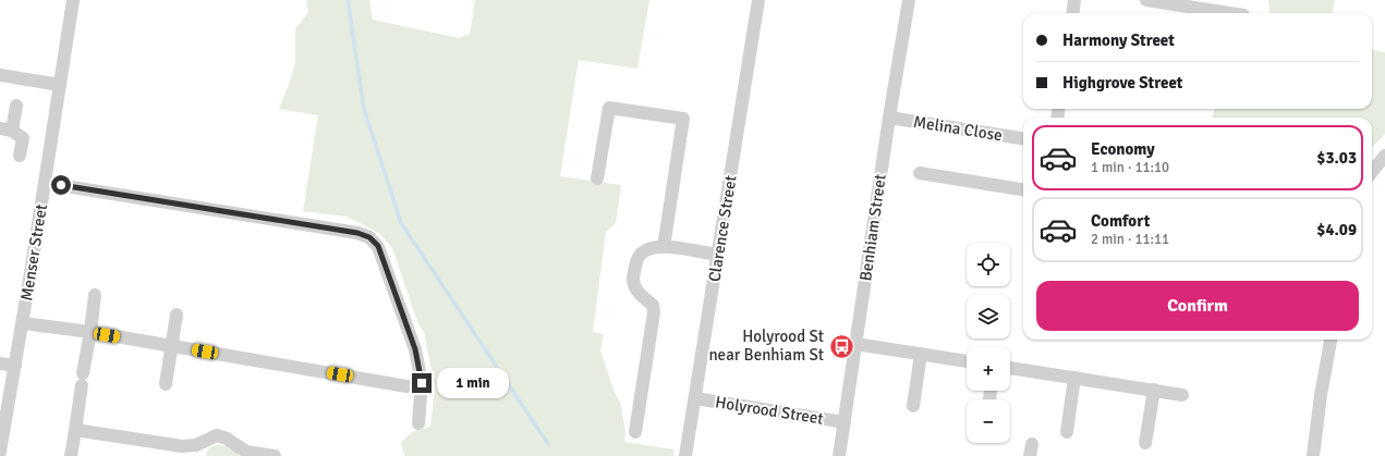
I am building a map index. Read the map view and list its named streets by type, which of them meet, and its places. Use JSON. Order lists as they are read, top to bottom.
{
  "streets": {
    "street": [
      "Melina Close",
      "Benhiam Street",
      "Clarence Street",
      "Menser Street",
      "Holyrood Street"
    ]
  },
  "crossings": [
    ["Melina Close", "Benhiam Street"],
    ["Benhiam Street", "Holyrood Street"],
    ["Clarence Street", "Holyrood Street"]
  ],
  "places": {
    "bus stop": ["Holyrood St near Benhiam St"]
  },
  "page": {
    "banner": ["Harmony Street", "Highgrove Street"],
    "list": [
      {
        "name": "Economy",
        "note": "1 min · 11:10",
        "value": "$3.03"
      },
      {
        "name": "Comfort",
        "note": "2 min · 11:11",
        "value": "$4.09"
      }
    ],
    "map_buttons": ["+", "−"],
    "buttons": "Confirm",
    "bubble": "1 min"
  }
}
